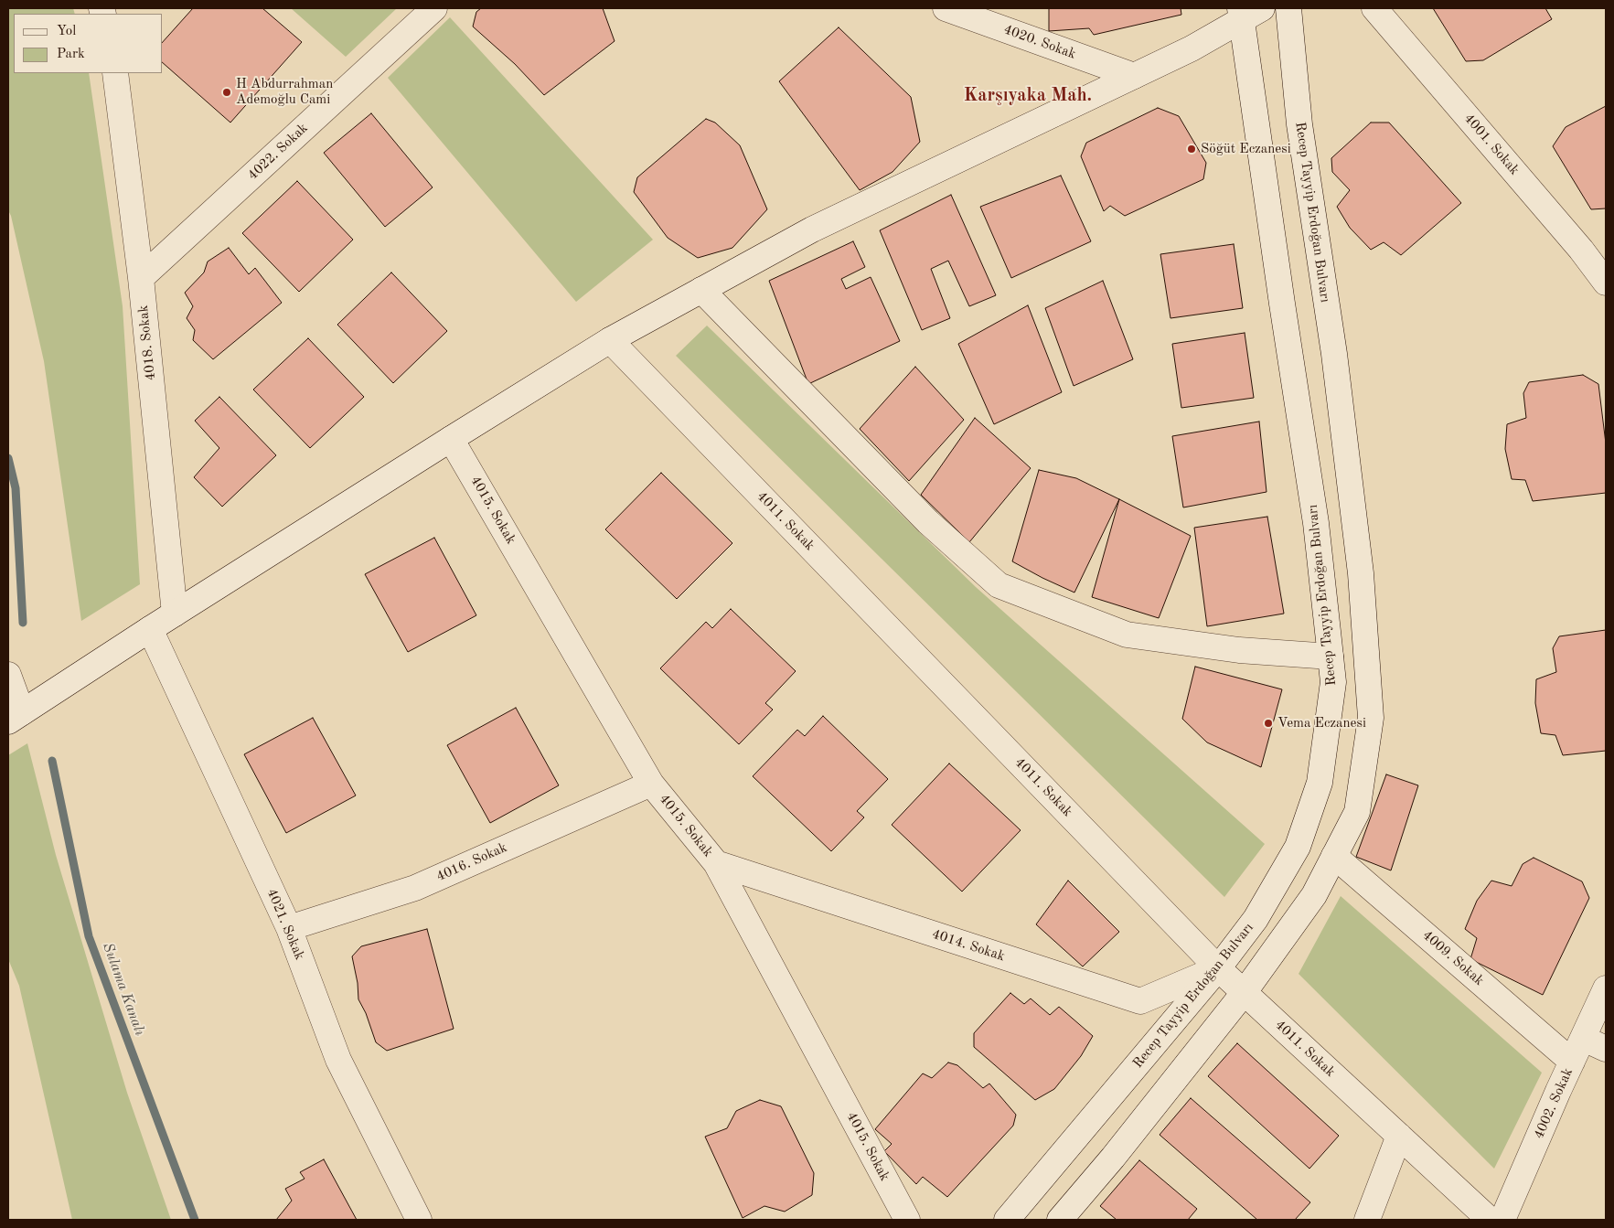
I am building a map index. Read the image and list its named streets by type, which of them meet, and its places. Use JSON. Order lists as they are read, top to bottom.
{
  "streets": {
    "street": [
      "4020. Sokak",
      "4001. Sokak",
      "4022. Sokak",
      "Recep Tayyip Erdoğan Bulvarı",
      "4018. Sokak",
      "4015. Sokak",
      "4011. Sokak",
      "4016. Sokak",
      "4021. Sokak",
      "4014. Sokak",
      "4009. Sokak",
      "4002. Sokak"
    ]
  },
  "crossings": [
    ["4022. Sokak", "4018. Sokak"],
    ["Recep Tayyip Erdoğan Bulvarı", "4011. Sokak"],
    ["Recep Tayyip Erdoğan Bulvarı", "4014. Sokak"],
    ["Recep Tayyip Erdoğan Bulvarı", "4009. Sokak"],
    ["4015. Sokak", "4016. Sokak"],
    ["4015. Sokak", "4014. Sokak"],
    ["4011. Sokak", "4014. Sokak"],
    ["4016. Sokak", "4021. Sokak"],
    ["4009. Sokak", "4002. Sokak"]
  ],
  "districts": ["Karşıyaka Mah."],
  "water": ["Sulama Kanalı"],
  "places": ["H Abdurrahman Ademoğlu Cami", "Söğüt Eczanesi", "Vema Eczanesi"],
  "legend": ["Yol", "Park"]
}
